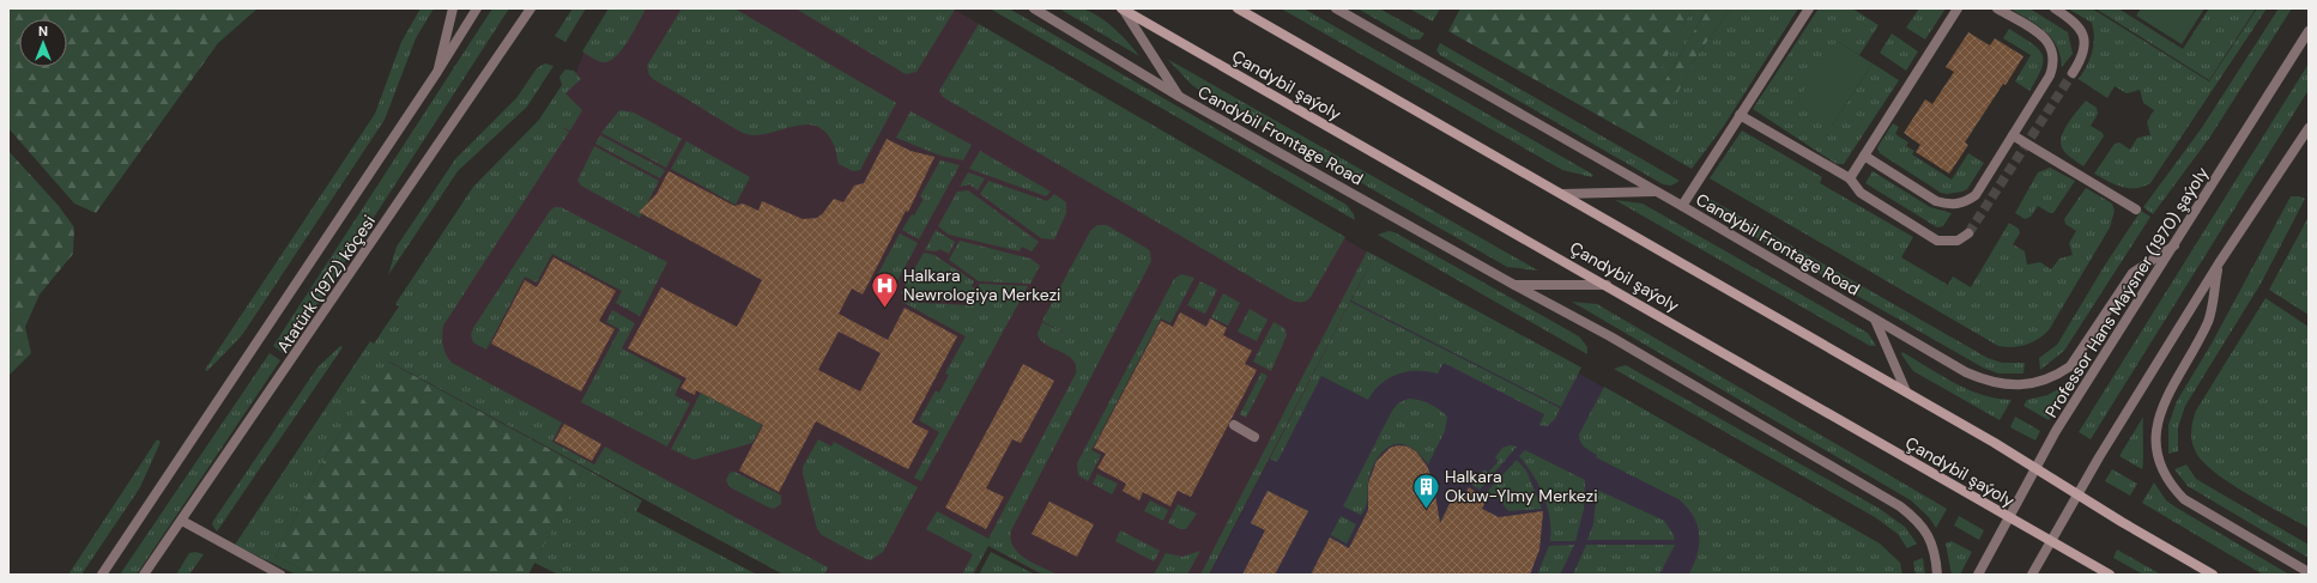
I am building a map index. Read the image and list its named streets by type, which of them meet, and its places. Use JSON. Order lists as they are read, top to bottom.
{
  "streets": {
    "main road": ["Çandybil şaýoly"],
    "street": ["Candybil Frontage Road", "Atatürk (1972) köçesi", "Professor Hans Maýsner (1970) şaýoly"]
  },
  "crossings": [
    ["Çandybil şaýoly", "Professor Hans Maýsner (1970) şaýoly"],
    ["Candybil Frontage Road", "Professor Hans Maýsner (1970) şaýoly"]
  ],
  "places": {
    "hospital": ["Halkara Newrologiya Merkezi"],
    "building": ["Halkara Okuw-Ylmy Merkezi"]
  },
  "north": "top"
}
